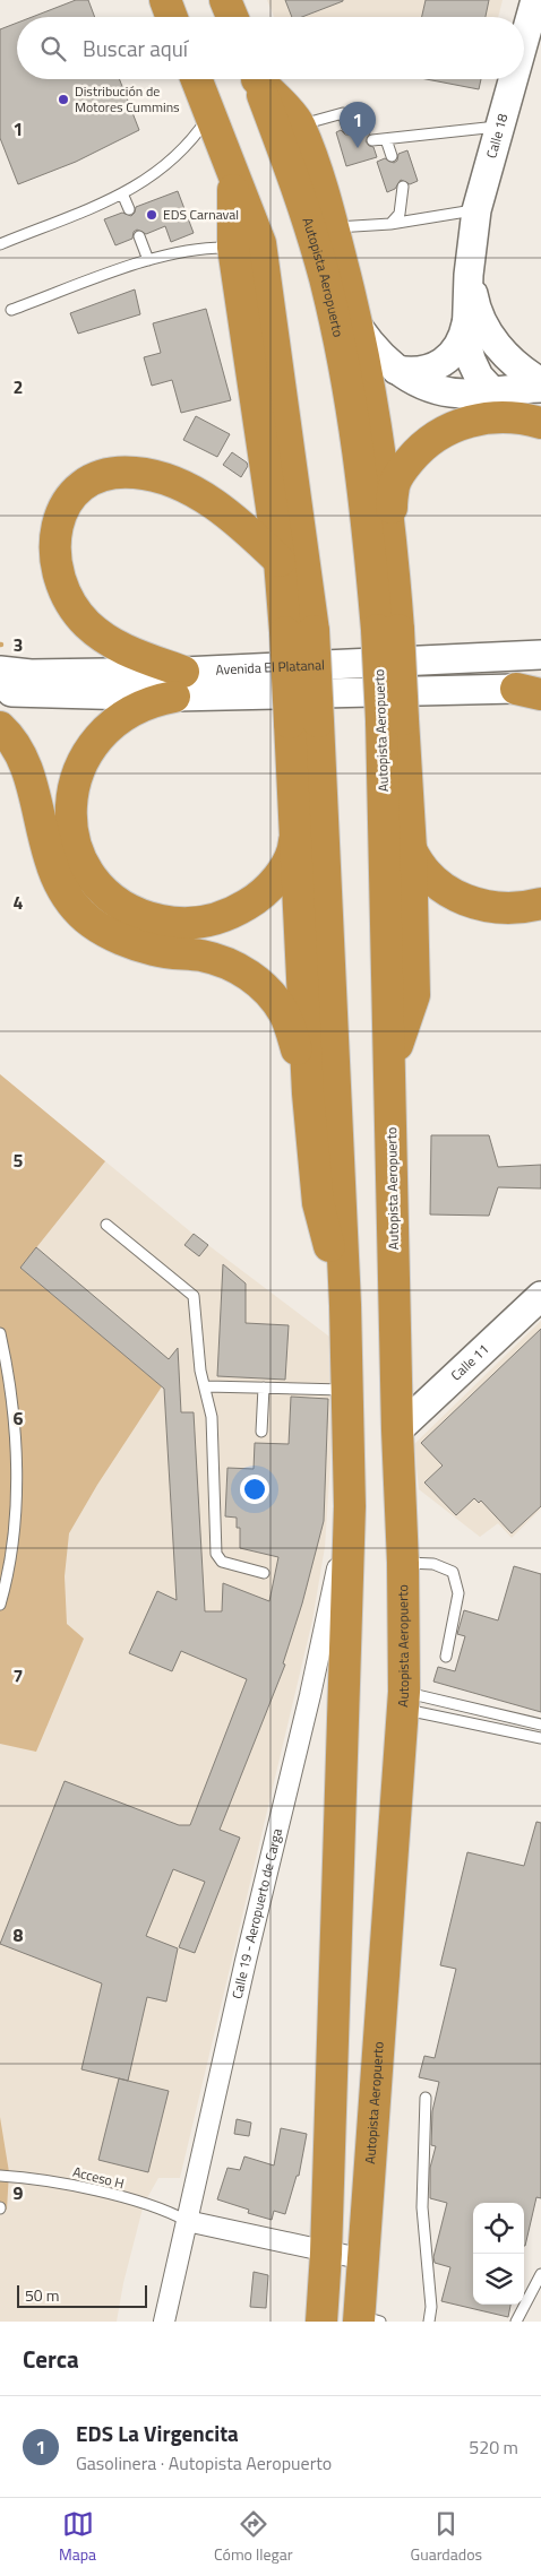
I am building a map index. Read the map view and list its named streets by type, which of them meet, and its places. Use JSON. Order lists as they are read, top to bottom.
{
  "streets": {
    "highway": ["Autopista Aeropuerto"],
    "main road": ["Calle 18", "Avenida El Platanal", "Calle 11"],
    "street": ["Calle 19 - Aeropuerto de Carga"],
    "lane": ["Acceso H"]
  },
  "crossings": [
    ["Autopista Aeropuerto", "Calle 11"],
    ["Calle 19 - Aeropuerto de Carga", "Acceso H"]
  ],
  "places": ["Distribución de Motores Cummins", "EDS Carnaval"],
  "scale_bar": "50 m",
  "page": {
    "search": "Buscar aquí",
    "pins": "1",
    "scale": "50 m",
    "heading": "Cerca",
    "list": [
      {
        "mark": "1",
        "name": "EDS La Virgencita",
        "note": "Gasolinera · Autopista Aeropuerto",
        "value": "520 m"
      }
    ],
    "nav": ["Mapa", "Cómo llegar", "Guardados"]
  },
  "grid": {
    "rows": [
      "1",
      "2",
      "3",
      "4",
      "5",
      "6",
      "7",
      "8",
      "9"
    ]
  }
}
